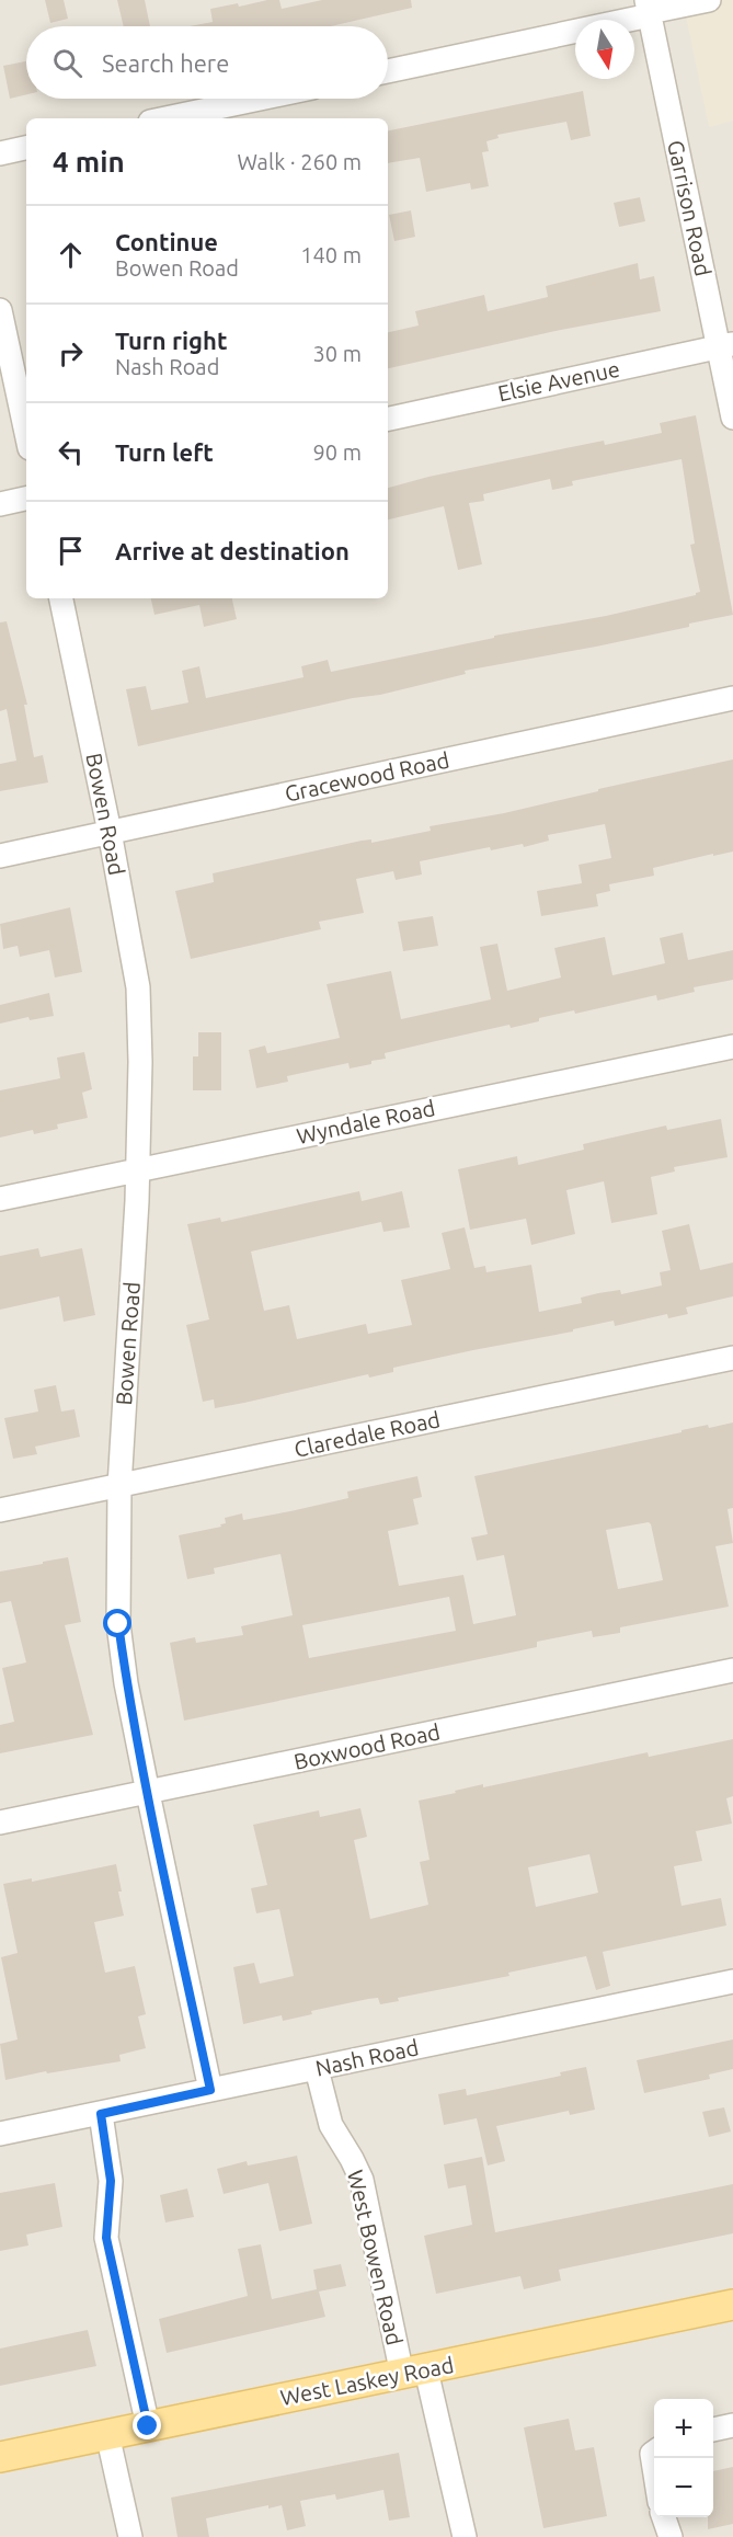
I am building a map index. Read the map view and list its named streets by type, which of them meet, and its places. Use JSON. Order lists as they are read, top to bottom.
{
  "streets": {
    "main road": ["West Laskey Road"],
    "street": [
      "Garrison Road",
      "Elsie Avenue",
      "Gracewood Road",
      "Bowen Road",
      "Wyndale Road",
      "Claredale Road",
      "Boxwood Road",
      "Nash Road",
      "West Bowen Road"
    ]
  },
  "crossings": [
    ["Garrison Road", "Elsie Avenue"],
    ["Gracewood Road", "Bowen Road"],
    ["Bowen Road", "Wyndale Road"],
    ["Bowen Road", "Claredale Road"],
    ["Bowen Road", "Boxwood Road"],
    ["Bowen Road", "Nash Road"],
    ["Nash Road", "West Bowen Road"],
    ["West Bowen Road", "West Laskey Road"]
  ],
  "north": "bottom",
  "page": {
    "search": "Search here",
    "heading": ["4 min", "Walk · 260 m"],
    "list": [
      ["Continue", "Bowen Road", "140 m"],
      ["Turn right", "Nash Road", "30 m"],
      ["Turn left", "90 m"],
      "Arrive at destination"
    ],
    "map_buttons": ["+", "−"]
  }
}
